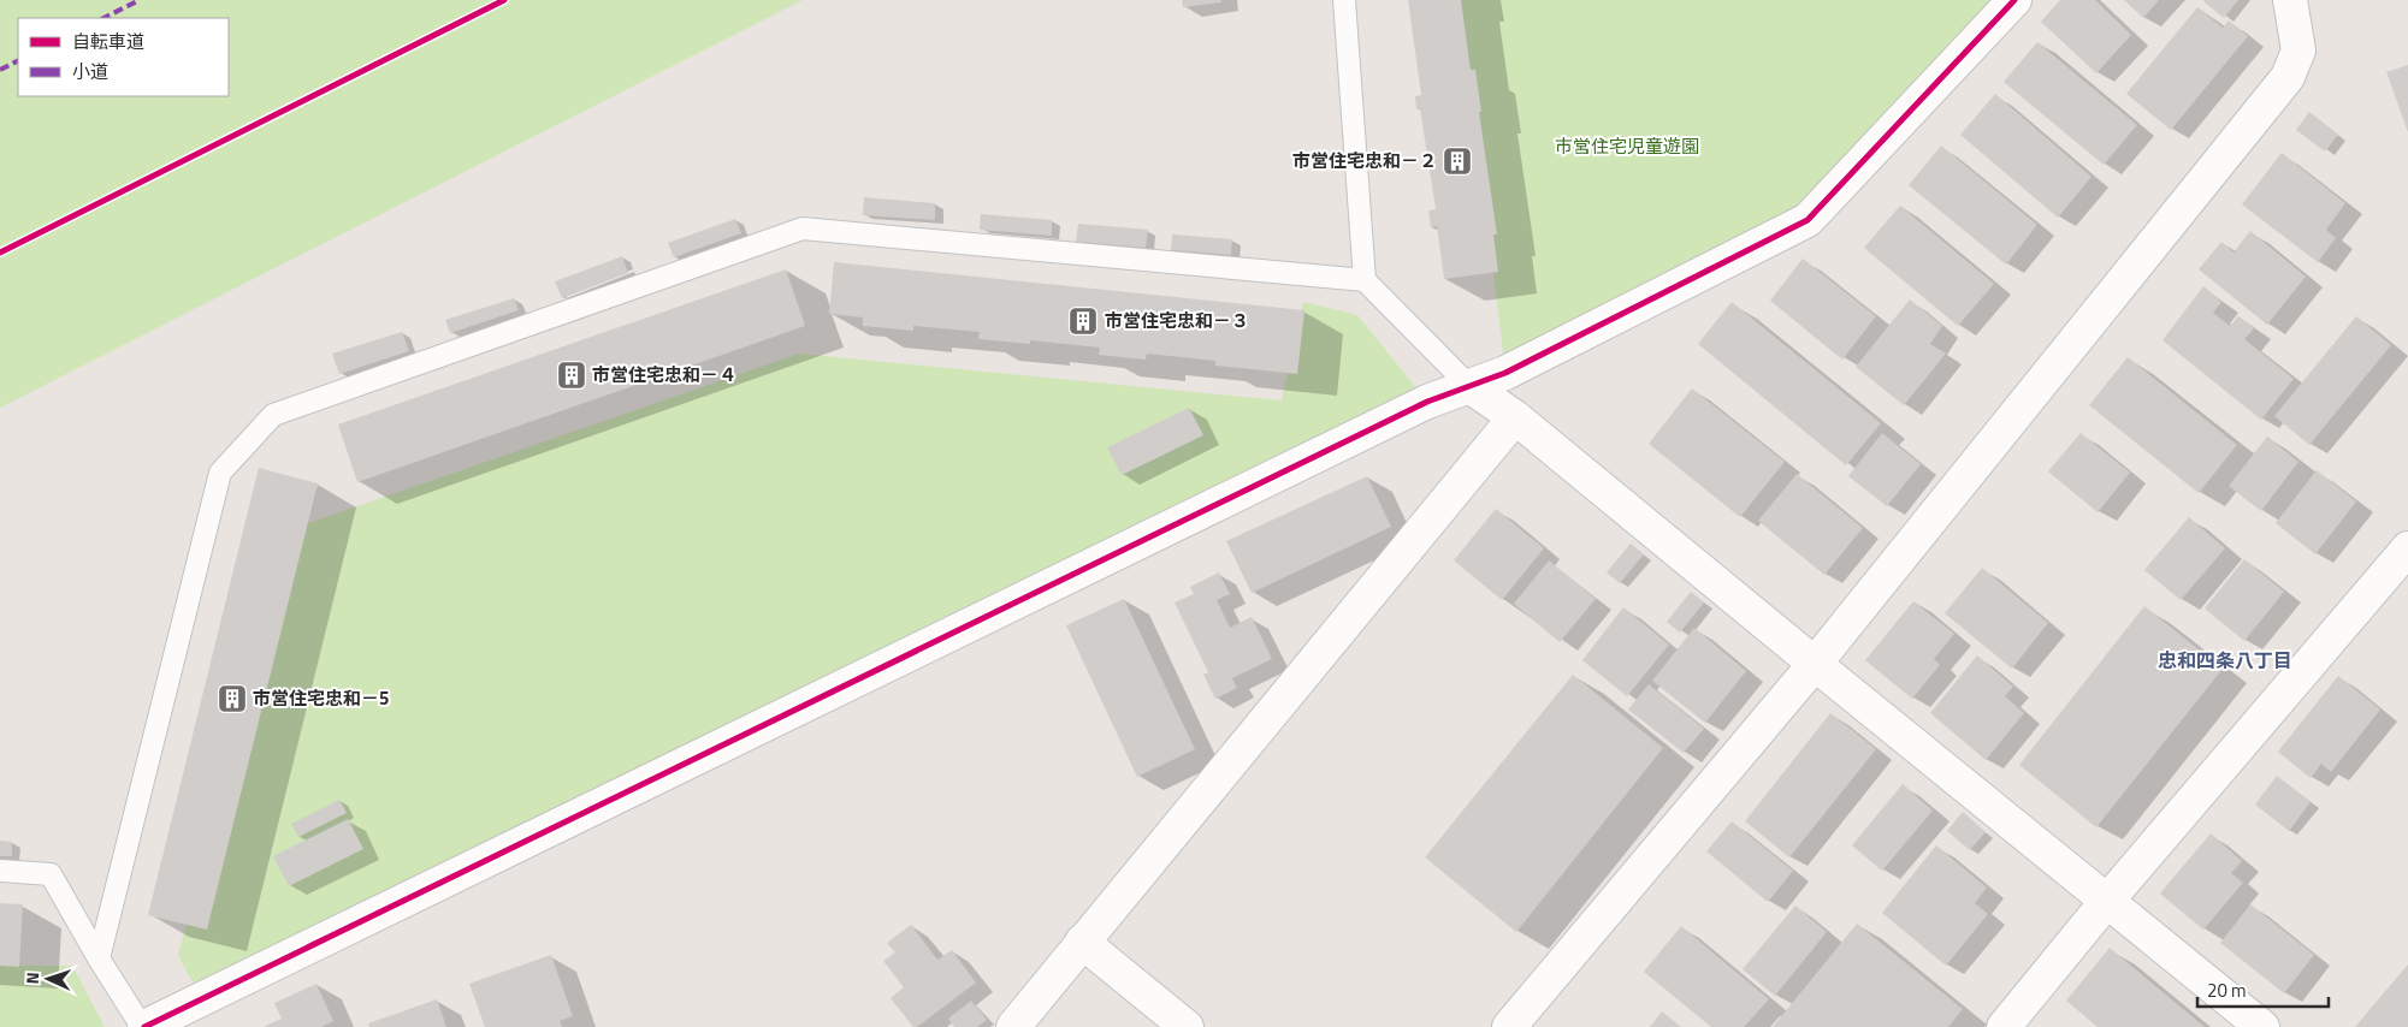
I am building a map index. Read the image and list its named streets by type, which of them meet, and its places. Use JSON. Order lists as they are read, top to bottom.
{
  "districts": ["忠和四条八丁目"],
  "parks": ["市営住宅児童遊園"],
  "places": {
    "building": [
      "市営住宅忠和－２",
      "市営住宅忠和－３",
      "市営住宅忠和－４",
      "市営住宅忠和－5"
    ]
  },
  "legend": ["自転車道", "小道"],
  "scale_bar": "20 m",
  "north": "left"
}
